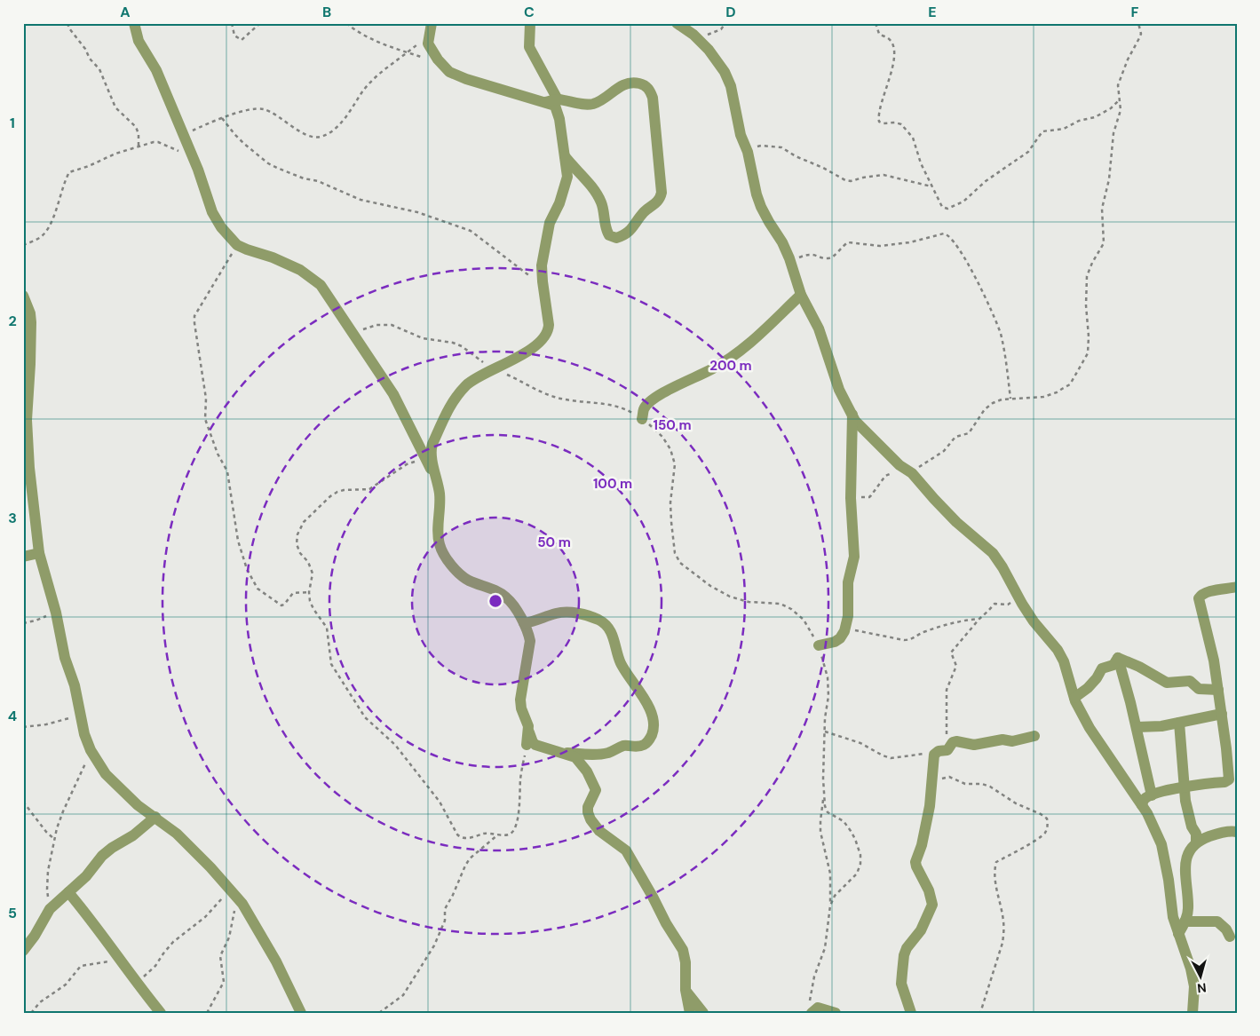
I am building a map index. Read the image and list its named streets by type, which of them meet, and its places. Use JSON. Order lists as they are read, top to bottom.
{
  "north": "bottom",
  "grid": {
    "columns": [
      "A",
      "B",
      "C",
      "D",
      "E",
      "F"
    ],
    "rows": [
      "1",
      "2",
      "3",
      "4",
      "5"
    ]
  },
  "rings": [
    "200 m",
    "150 m",
    "100 m",
    "50 m"
  ]
}
